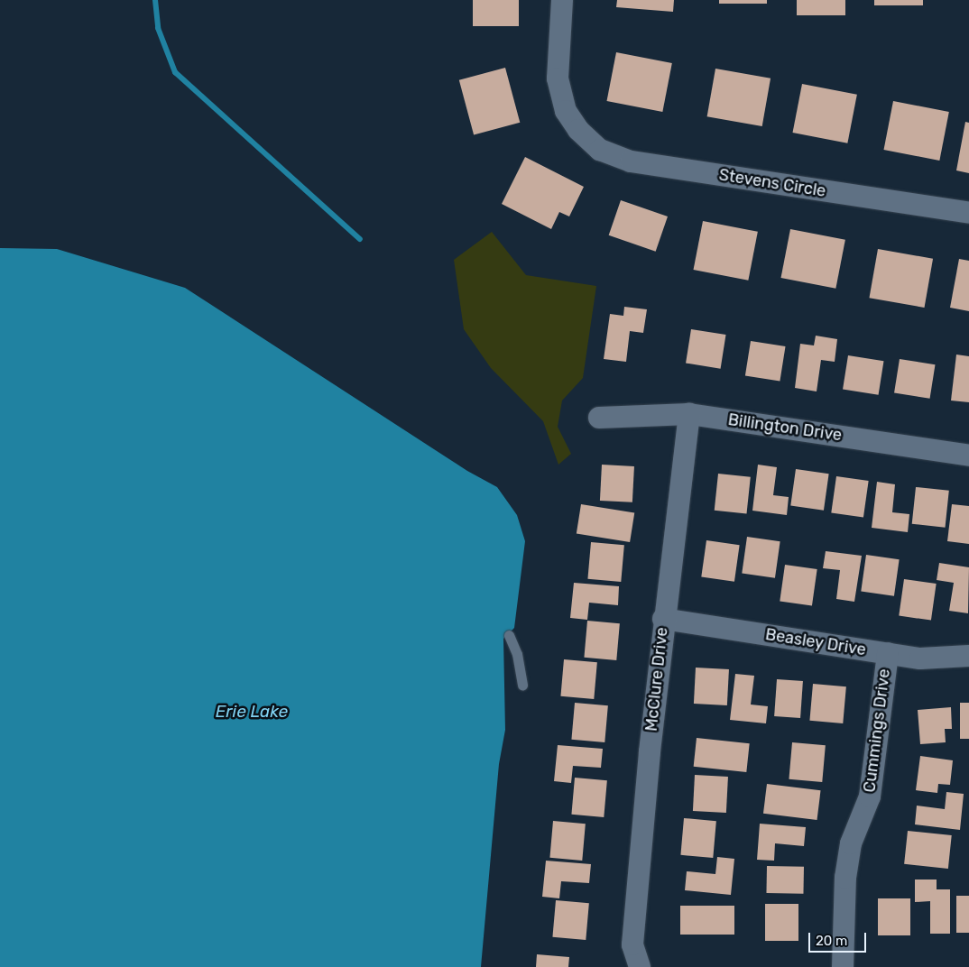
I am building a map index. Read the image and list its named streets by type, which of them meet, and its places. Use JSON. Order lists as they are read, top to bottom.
{
  "streets": {
    "street": [
      "Stevens Circle",
      "Billington Drive",
      "Beasley Drive",
      "McClure Drive",
      "Cummings Drive"
    ]
  },
  "crossings": [
    ["Billington Drive", "McClure Drive"],
    ["Beasley Drive", "McClure Drive"],
    ["Beasley Drive", "Cummings Drive"]
  ],
  "water": ["Erie Lake"],
  "scale_bar": "20 m"
}
